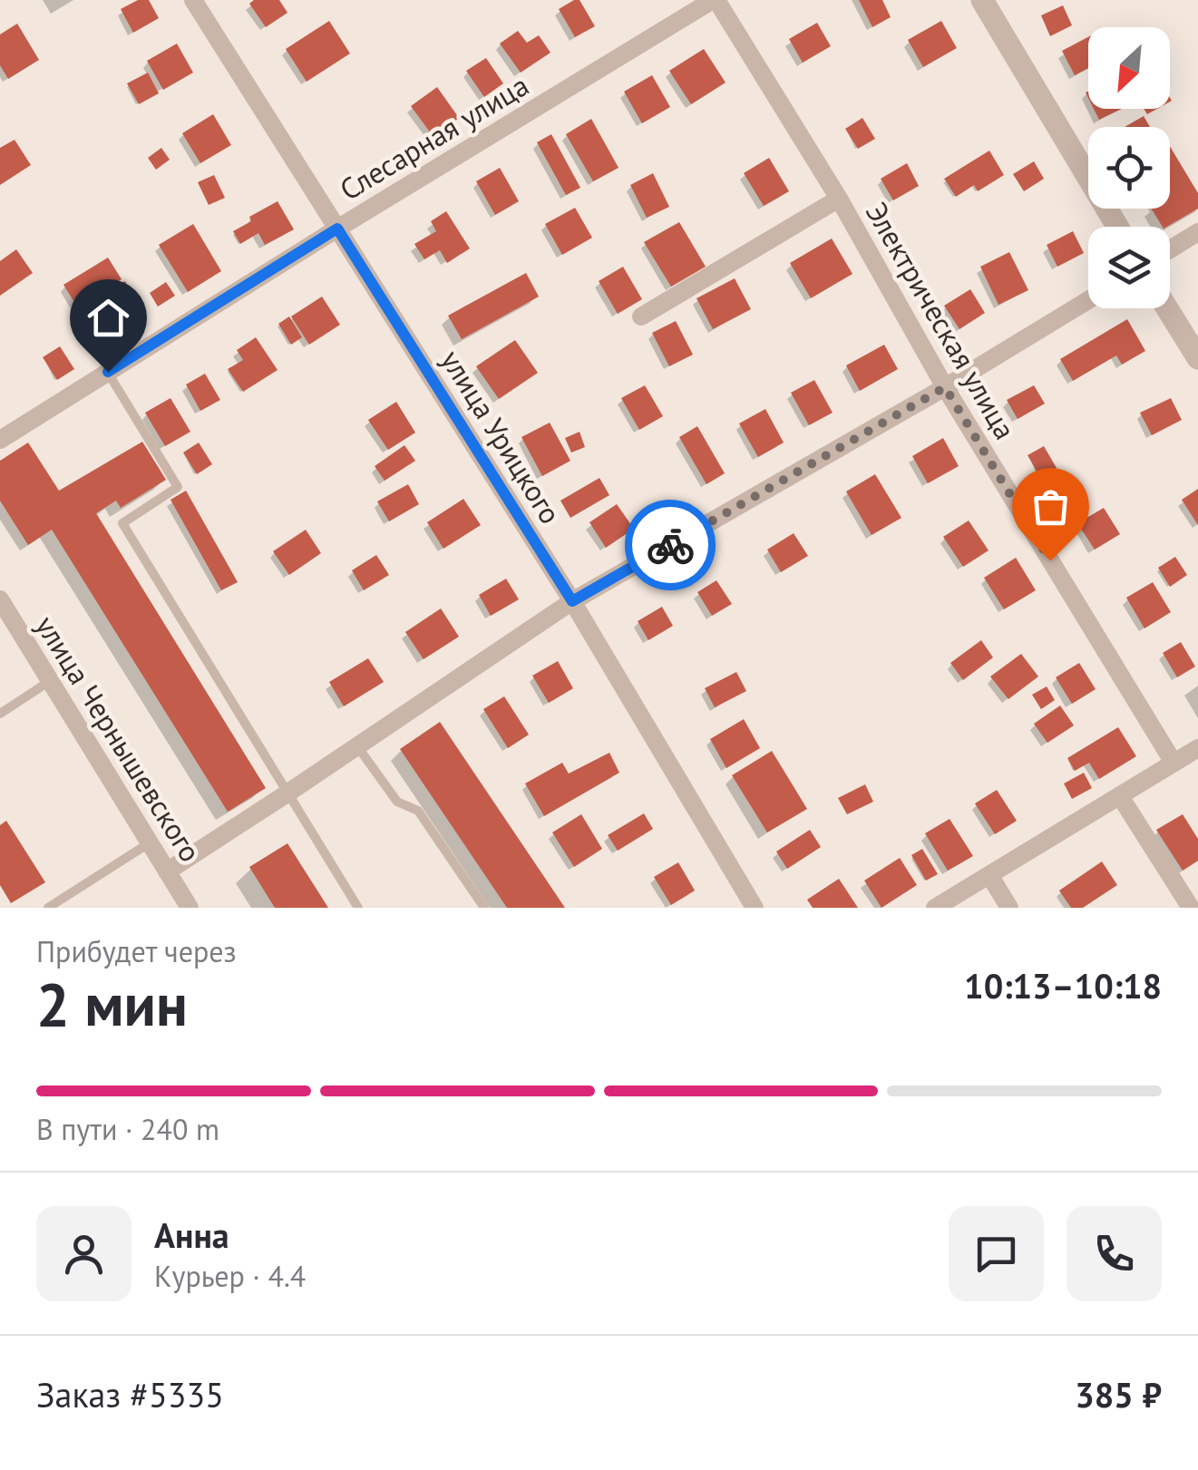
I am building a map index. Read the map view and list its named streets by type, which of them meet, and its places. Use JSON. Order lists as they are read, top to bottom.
{
  "streets": {
    "street": [
      "Слесарная улица",
      "Электрическая улица",
      "улица Урицкого",
      "улица Чернышевского"
    ]
  },
  "crossings": [
    ["Слесарная улица", "Электрическая улица"],
    ["Слесарная улица", "улица Урицкого"]
  ],
  "north": "bottom left",
  "page": {
    "heading": ["2 мин", "Прибудет через", "10:13–10:18"],
    "panel": [
      "Анна",
      "Курьер · 4.4",
      "Заказ #5335",
      "385 ₽"
    ],
    "bar": "В пути · 240 m"
  }
}
